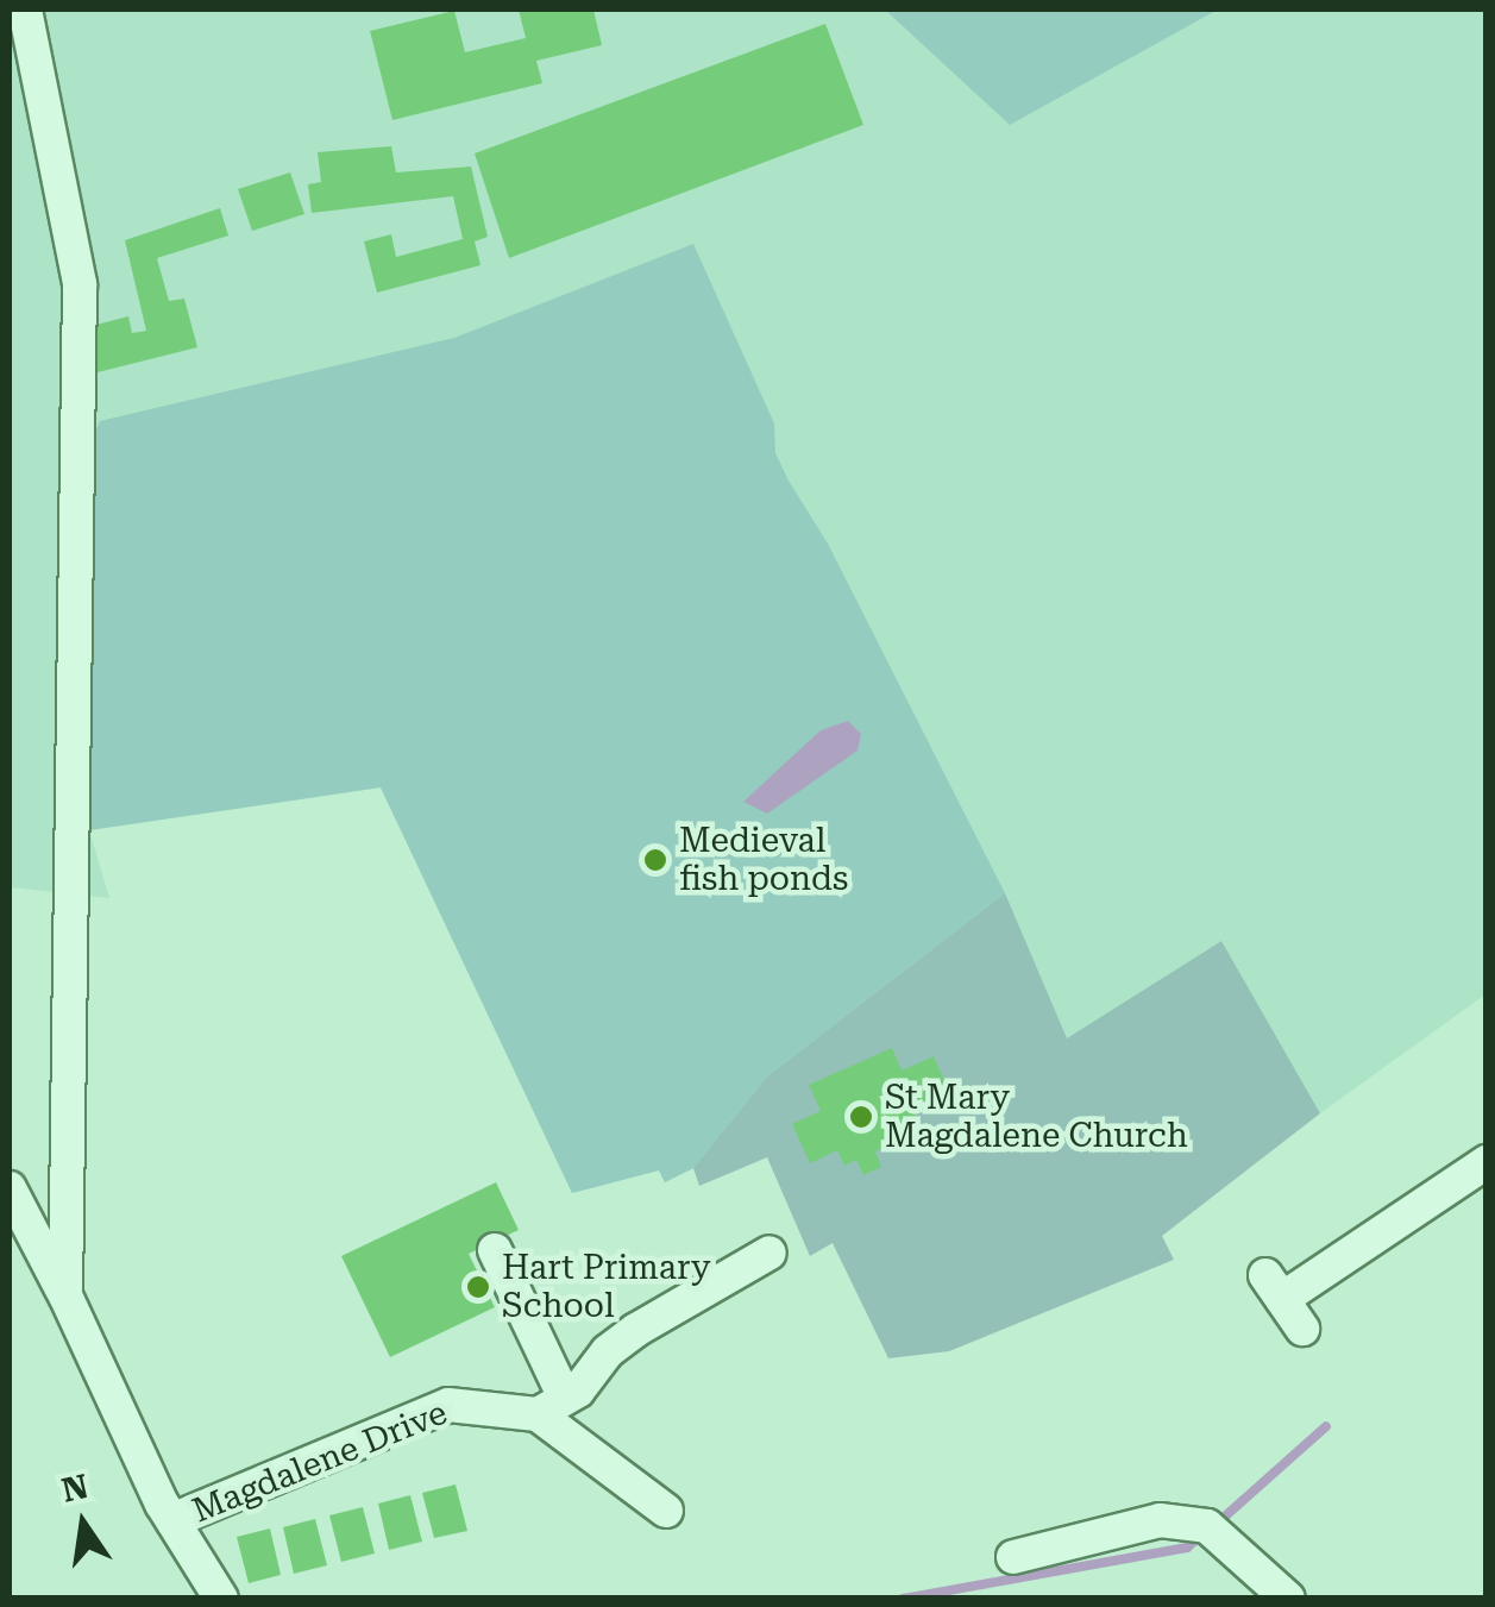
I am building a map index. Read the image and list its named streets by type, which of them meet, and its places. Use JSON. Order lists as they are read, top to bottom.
{
  "streets": {
    "street": ["Magdalene Drive"]
  },
  "places": ["Medieval fish ponds", "St Mary Magdalene Church", "Hart Primary School"],
  "north": "top"
}
